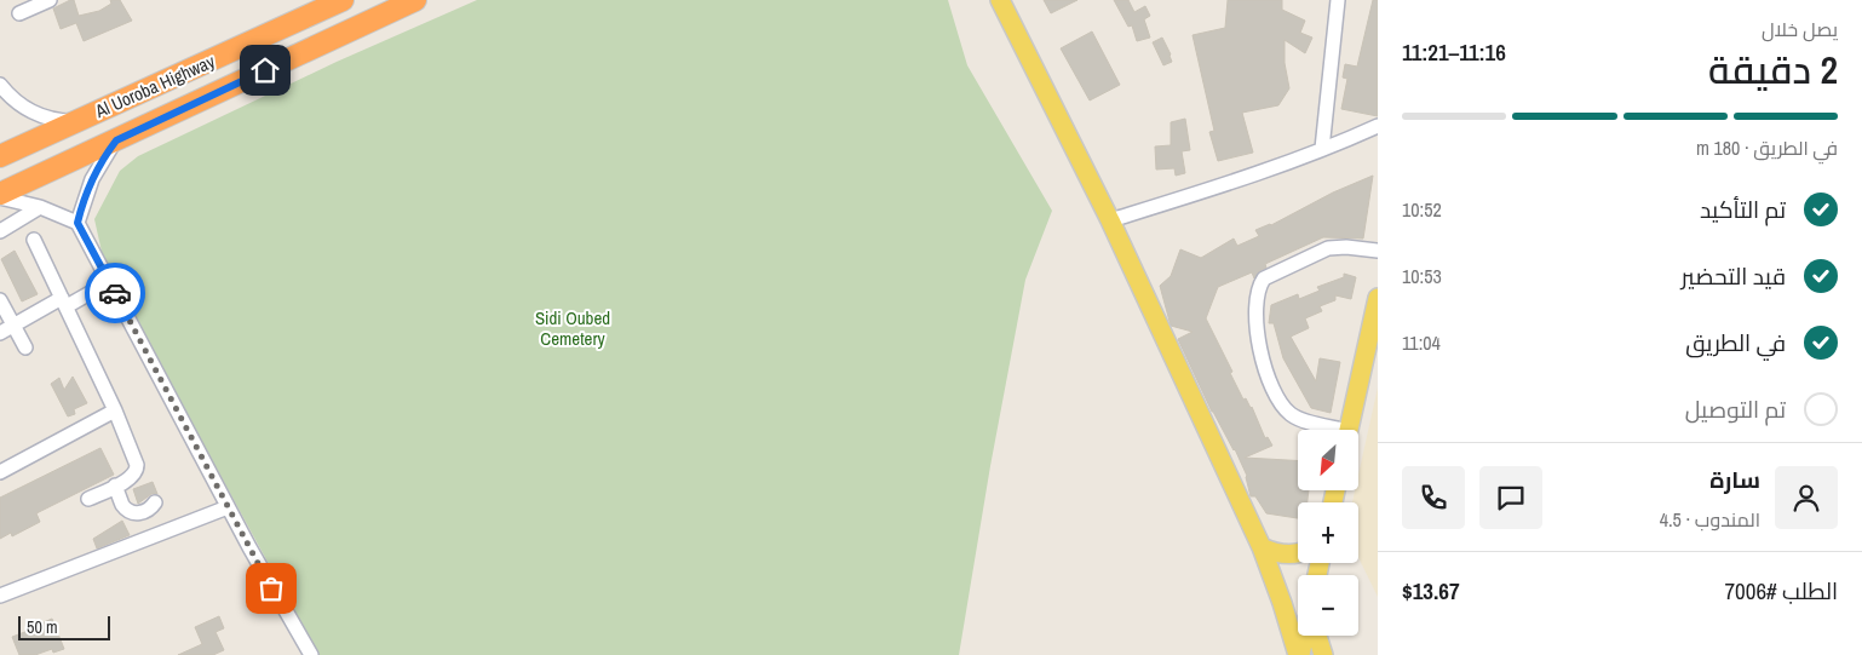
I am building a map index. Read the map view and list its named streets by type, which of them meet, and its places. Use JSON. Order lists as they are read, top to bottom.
{
  "streets": {
    "highway": ["Al Uoroba Highway"]
  },
  "parks": ["Sidi Oubed Cemetery"],
  "scale_bar": "50 m",
  "north": "bottom left",
  "page": {
    "heading": ["2 دقيقة", "يصل خلال", "11:16–11:21"],
    "panel": [
      "سارة",
      "المندوب · 4.5",
      "الطلب #7006",
      "$13.67"
    ],
    "bar": "في الطريق · 180 m",
    "list": [
      ["تم التأكيد", "10:52"],
      ["قيد التحضير", "10:53"],
      ["في الطريق", "11:04"],
      "تم التوصيل"
    ],
    "map_buttons": ["+", "−"],
    "scale": "50 m"
  }
}
